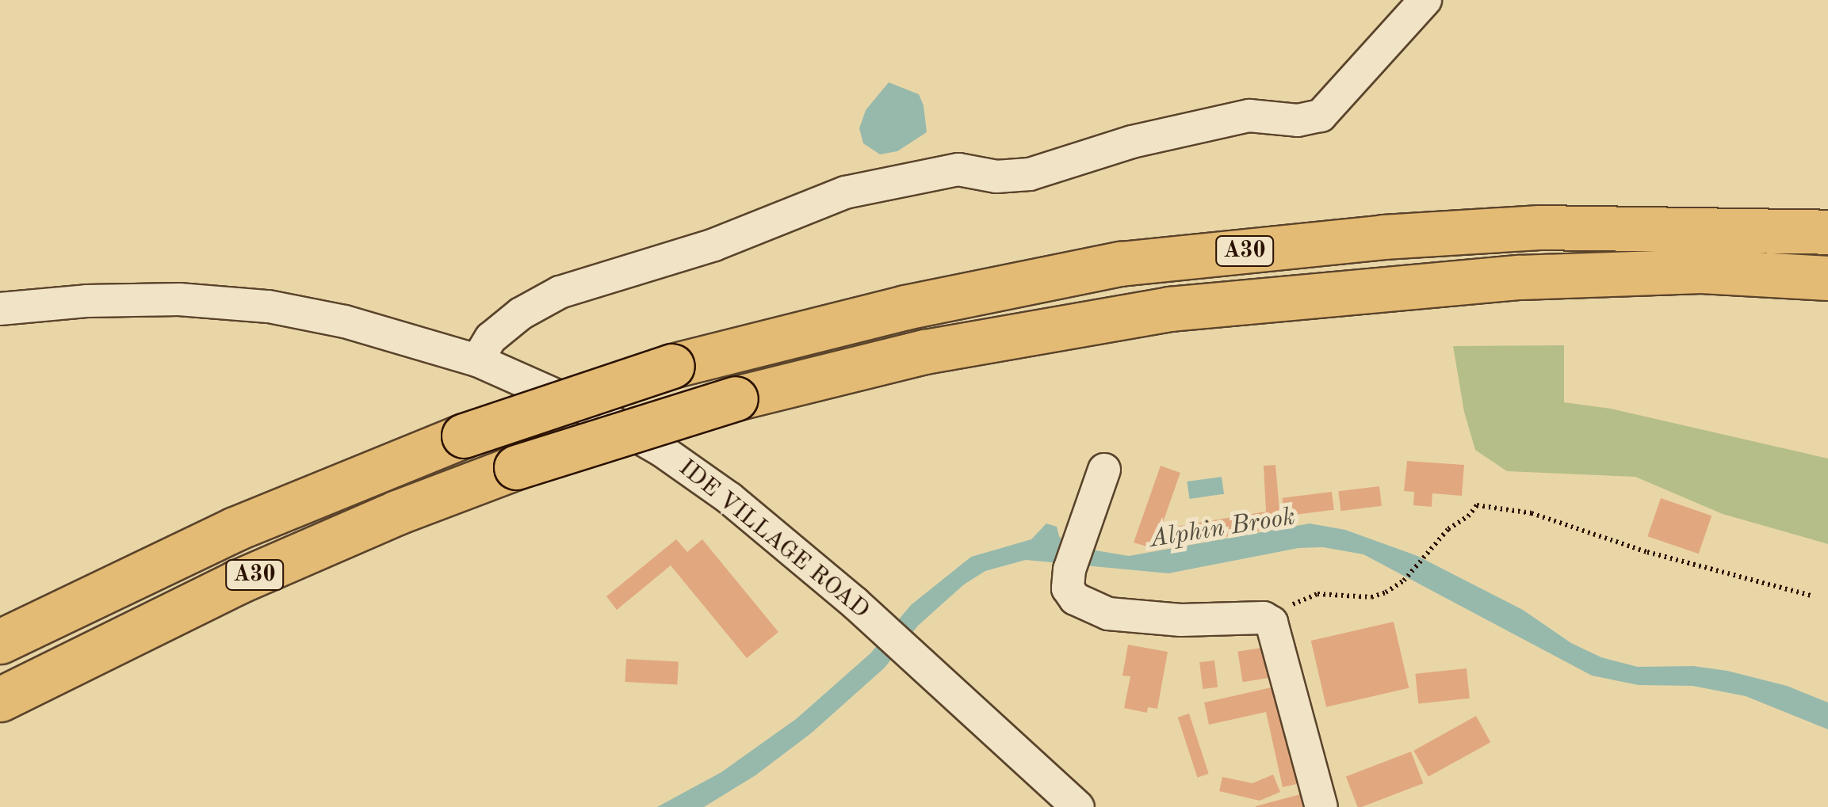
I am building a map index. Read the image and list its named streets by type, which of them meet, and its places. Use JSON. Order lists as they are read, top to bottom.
{
  "streets": {
    "highway": ["A30"],
    "street": ["IDE VILLAGE ROAD"]
  },
  "water": ["Alphin Brook"]
}
